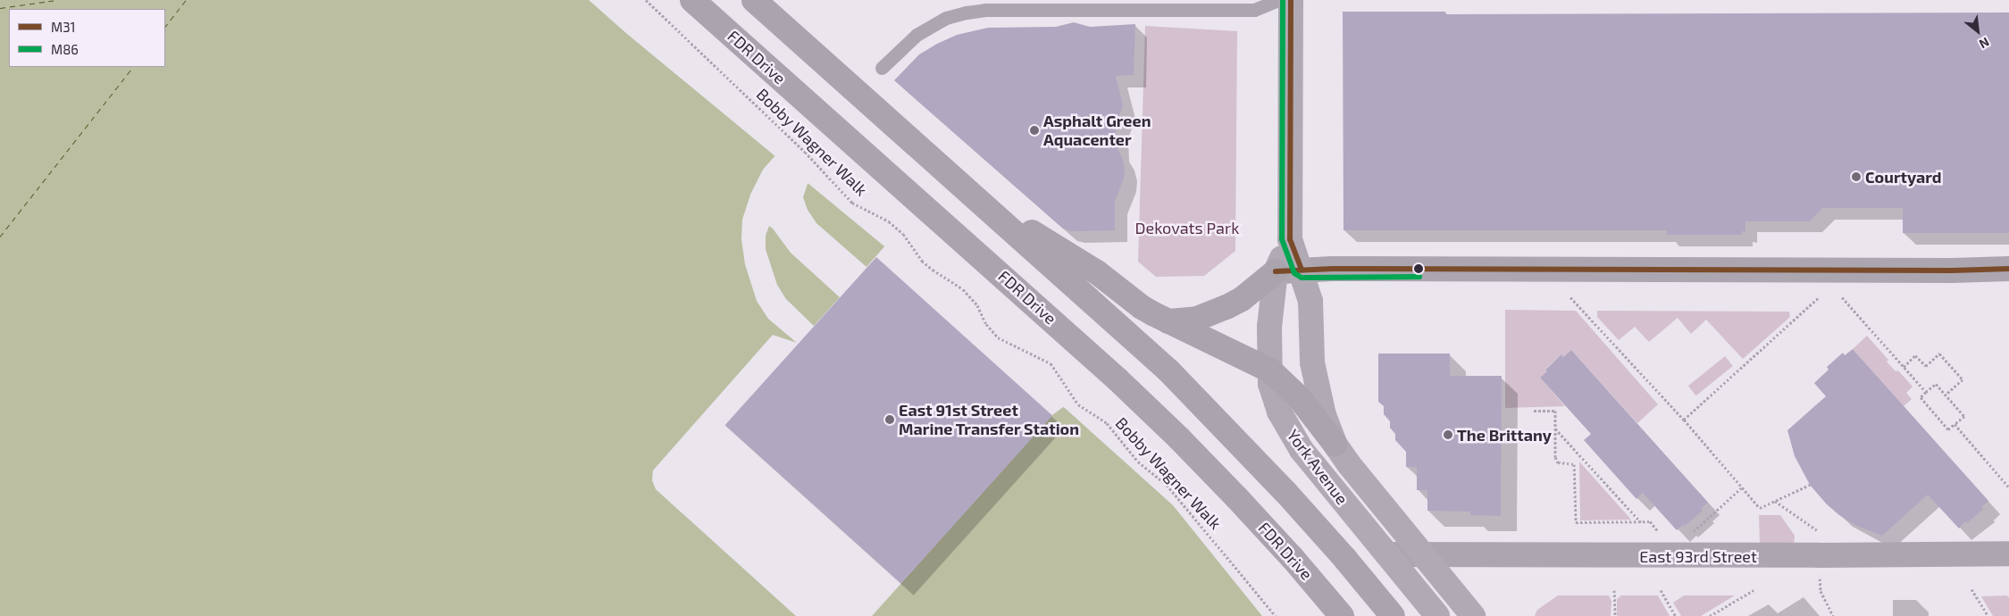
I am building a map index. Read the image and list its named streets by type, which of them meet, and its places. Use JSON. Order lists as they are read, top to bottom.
{
  "streets": {
    "highway": ["FDR Drive"],
    "main road": ["York Avenue"],
    "street": ["East 93rd Street"],
    "path": ["Bobby Wagner Walk"]
  },
  "crossings": [
    ["York Avenue", "East 93rd Street"]
  ],
  "parks": ["Dekovats Park"],
  "places": [
    "Asphalt Green Aquacenter",
    "Courtyard",
    "East 91st Street Marine Transfer Station",
    "The Brittany"
  ],
  "lines": ["transit line M31", "transit line M86"],
  "legend": ["M31", "M86"],
  "north": "bottom right"
}
